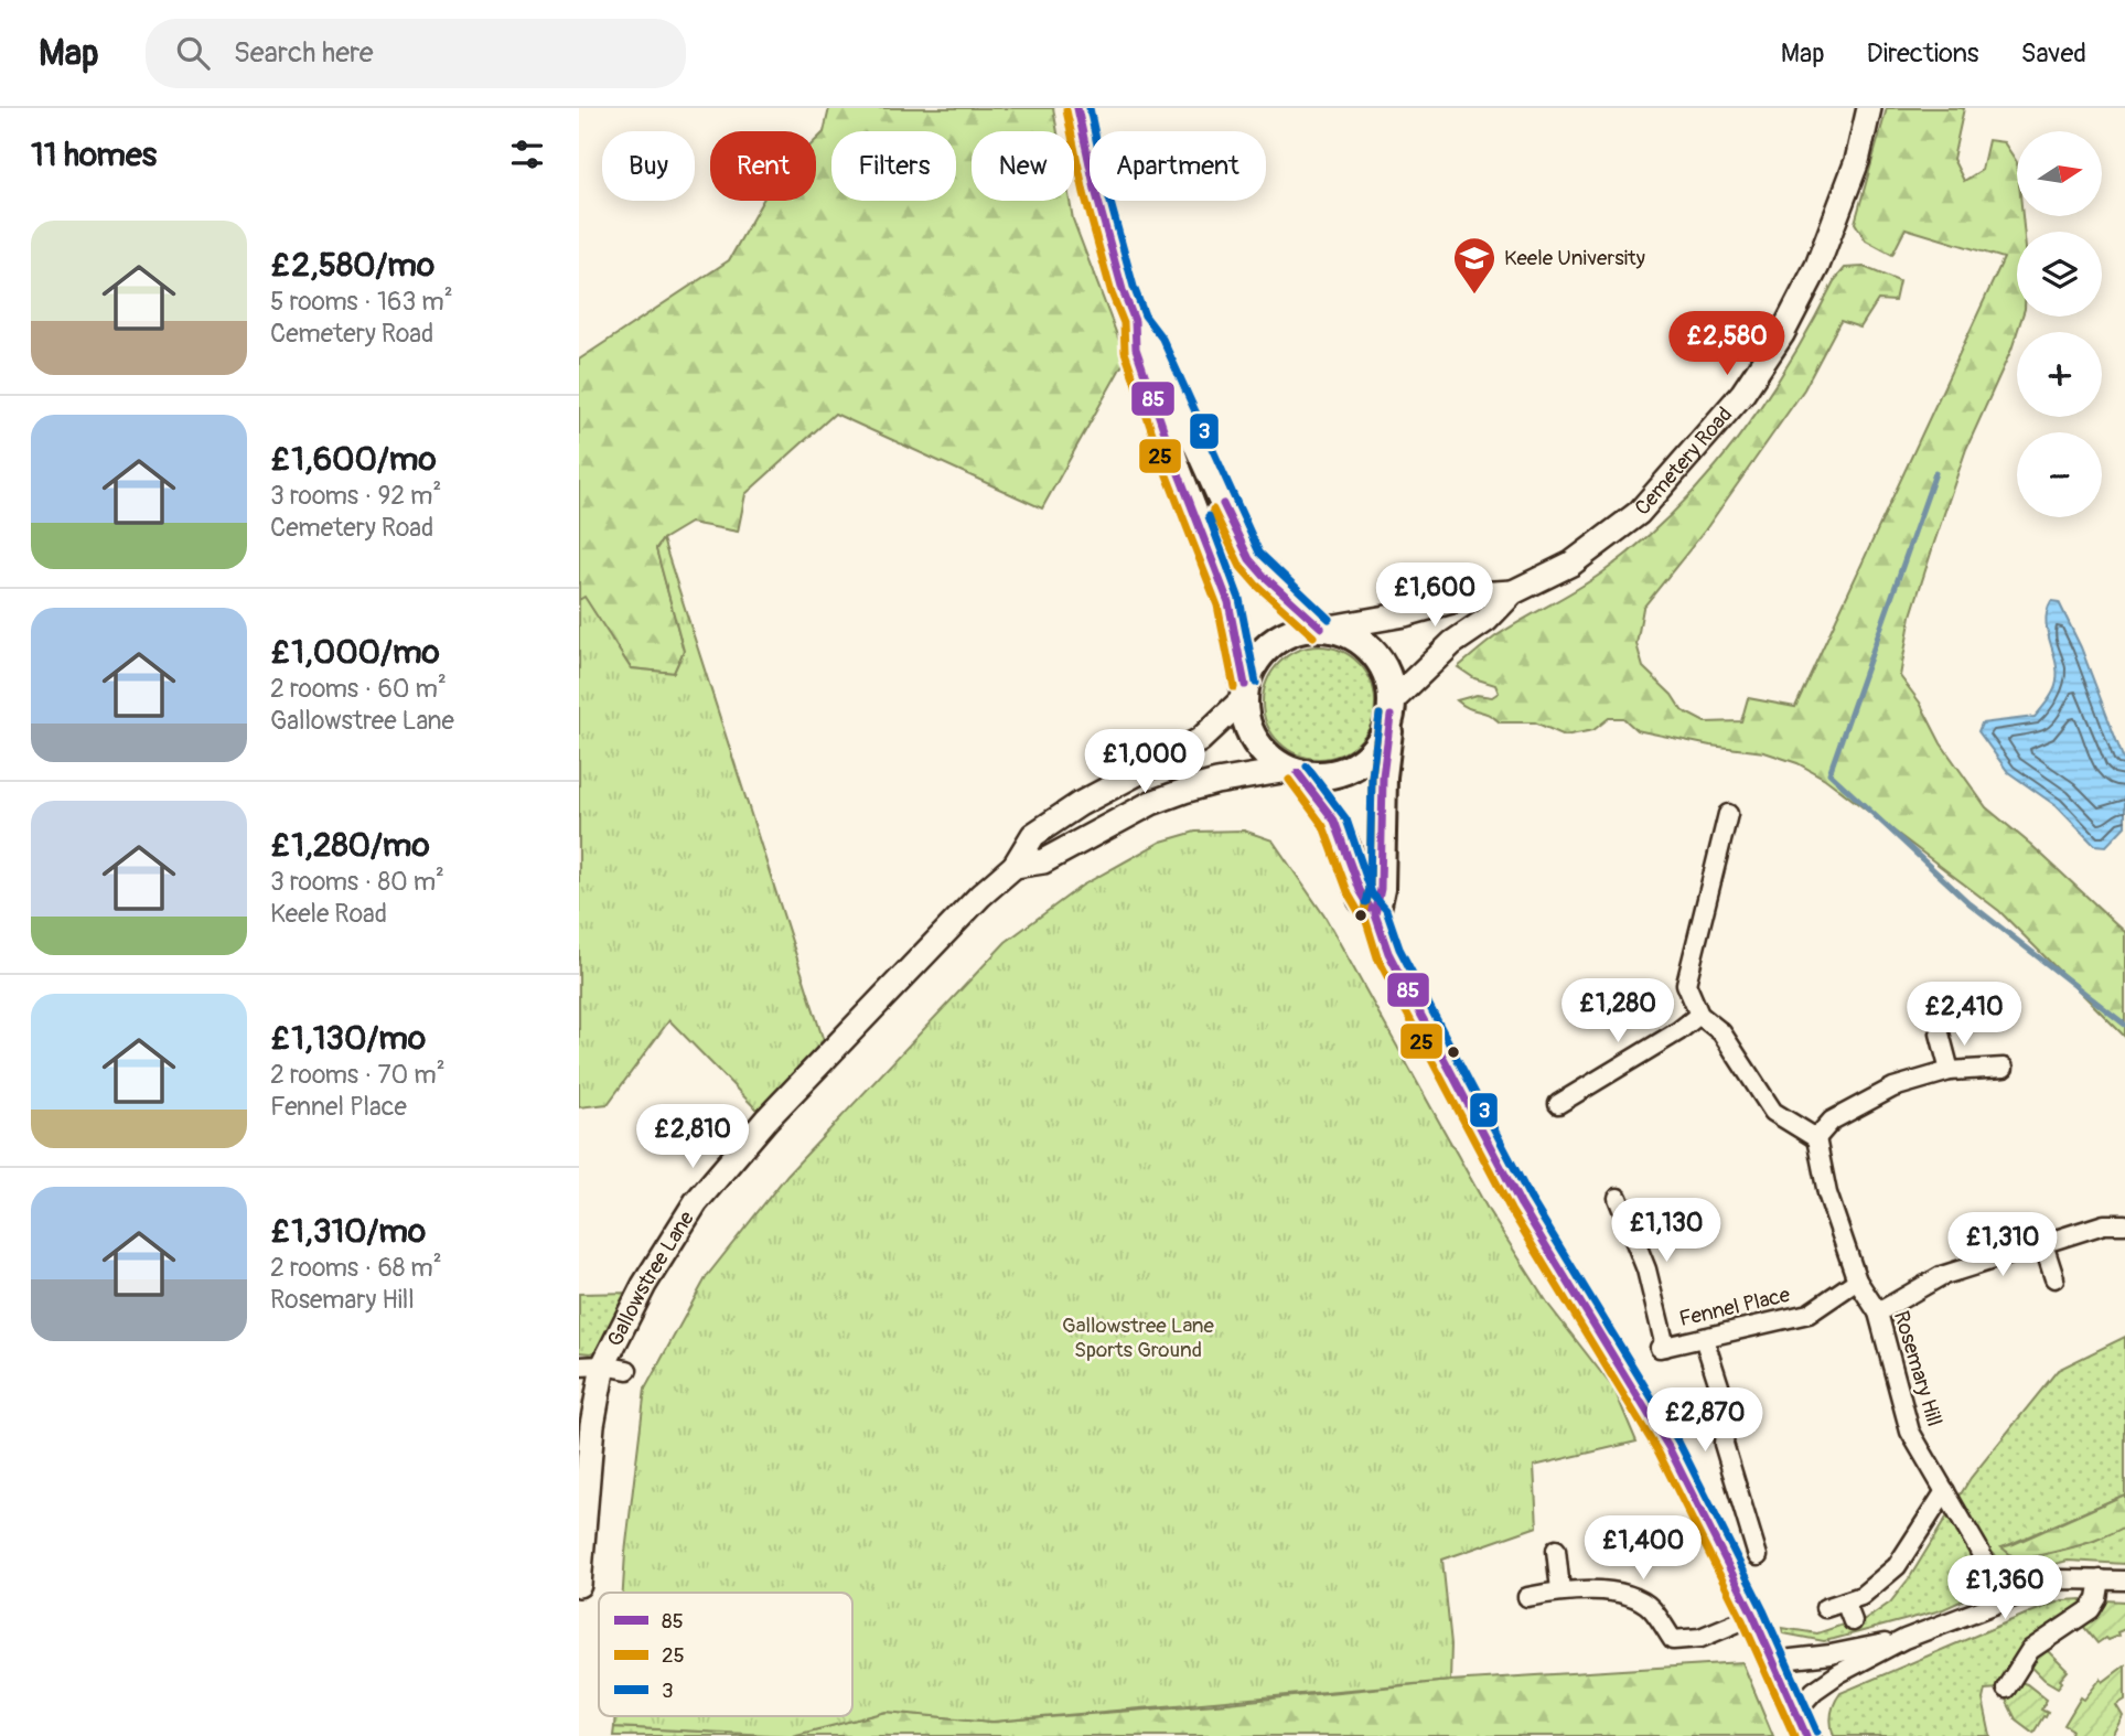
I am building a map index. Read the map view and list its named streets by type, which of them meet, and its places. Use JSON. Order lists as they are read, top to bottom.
{
  "streets": {
    "street": [
      "Cemetery Road",
      "Gallowstree Lane",
      "Fennel Place",
      "Rosemary Hill"
    ]
  },
  "crossings": [
    ["Cemetery Road", "Gallowstree Lane"],
    ["Fennel Place", "Rosemary Hill"]
  ],
  "parks": ["Gallowstree Lane Sports Ground"],
  "places": {
    "school or university": ["Keele University"]
  },
  "lines": ["transit line 85", "transit line 3", "transit line 25"],
  "legend": ["85", "25", "3"],
  "north": "right",
  "page": {
    "header": "Map",
    "search": "Search here",
    "nav": ["Map", "Directions", "Saved"],
    "heading": "11 homes",
    "map_buttons": ["+", "−"],
    "chip": [
      "Buy",
      "Rent",
      "Filters",
      "New",
      "Apartment"
    ],
    "list": [
      {
        "name": "£2,580/mo",
        "note": "5 rooms · 163 m² · Cemetery Road"
      },
      {
        "name": "£1,600/mo",
        "note": "3 rooms · 92 m² · Cemetery Road"
      },
      {
        "name": "£1,000/mo",
        "note": "2 rooms · 60 m² · Gallowstree Lane"
      },
      {
        "name": "£1,280/mo",
        "note": "3 rooms · 80 m² · Keele Road"
      },
      {
        "name": "£1,130/mo",
        "note": "2 rooms · 70 m² · Fennel Place"
      },
      {
        "name": "£1,310/mo",
        "note": "2 rooms · 68 m² · Rosemary Hill"
      }
    ],
    "price": [
      "£2,580",
      "£1,600",
      "£1,000",
      "£1,280",
      "£2,410",
      "£2,810",
      "£1,130",
      "£1,310",
      "£2,870",
      "£1,400",
      "£1,360"
    ]
  }
}
